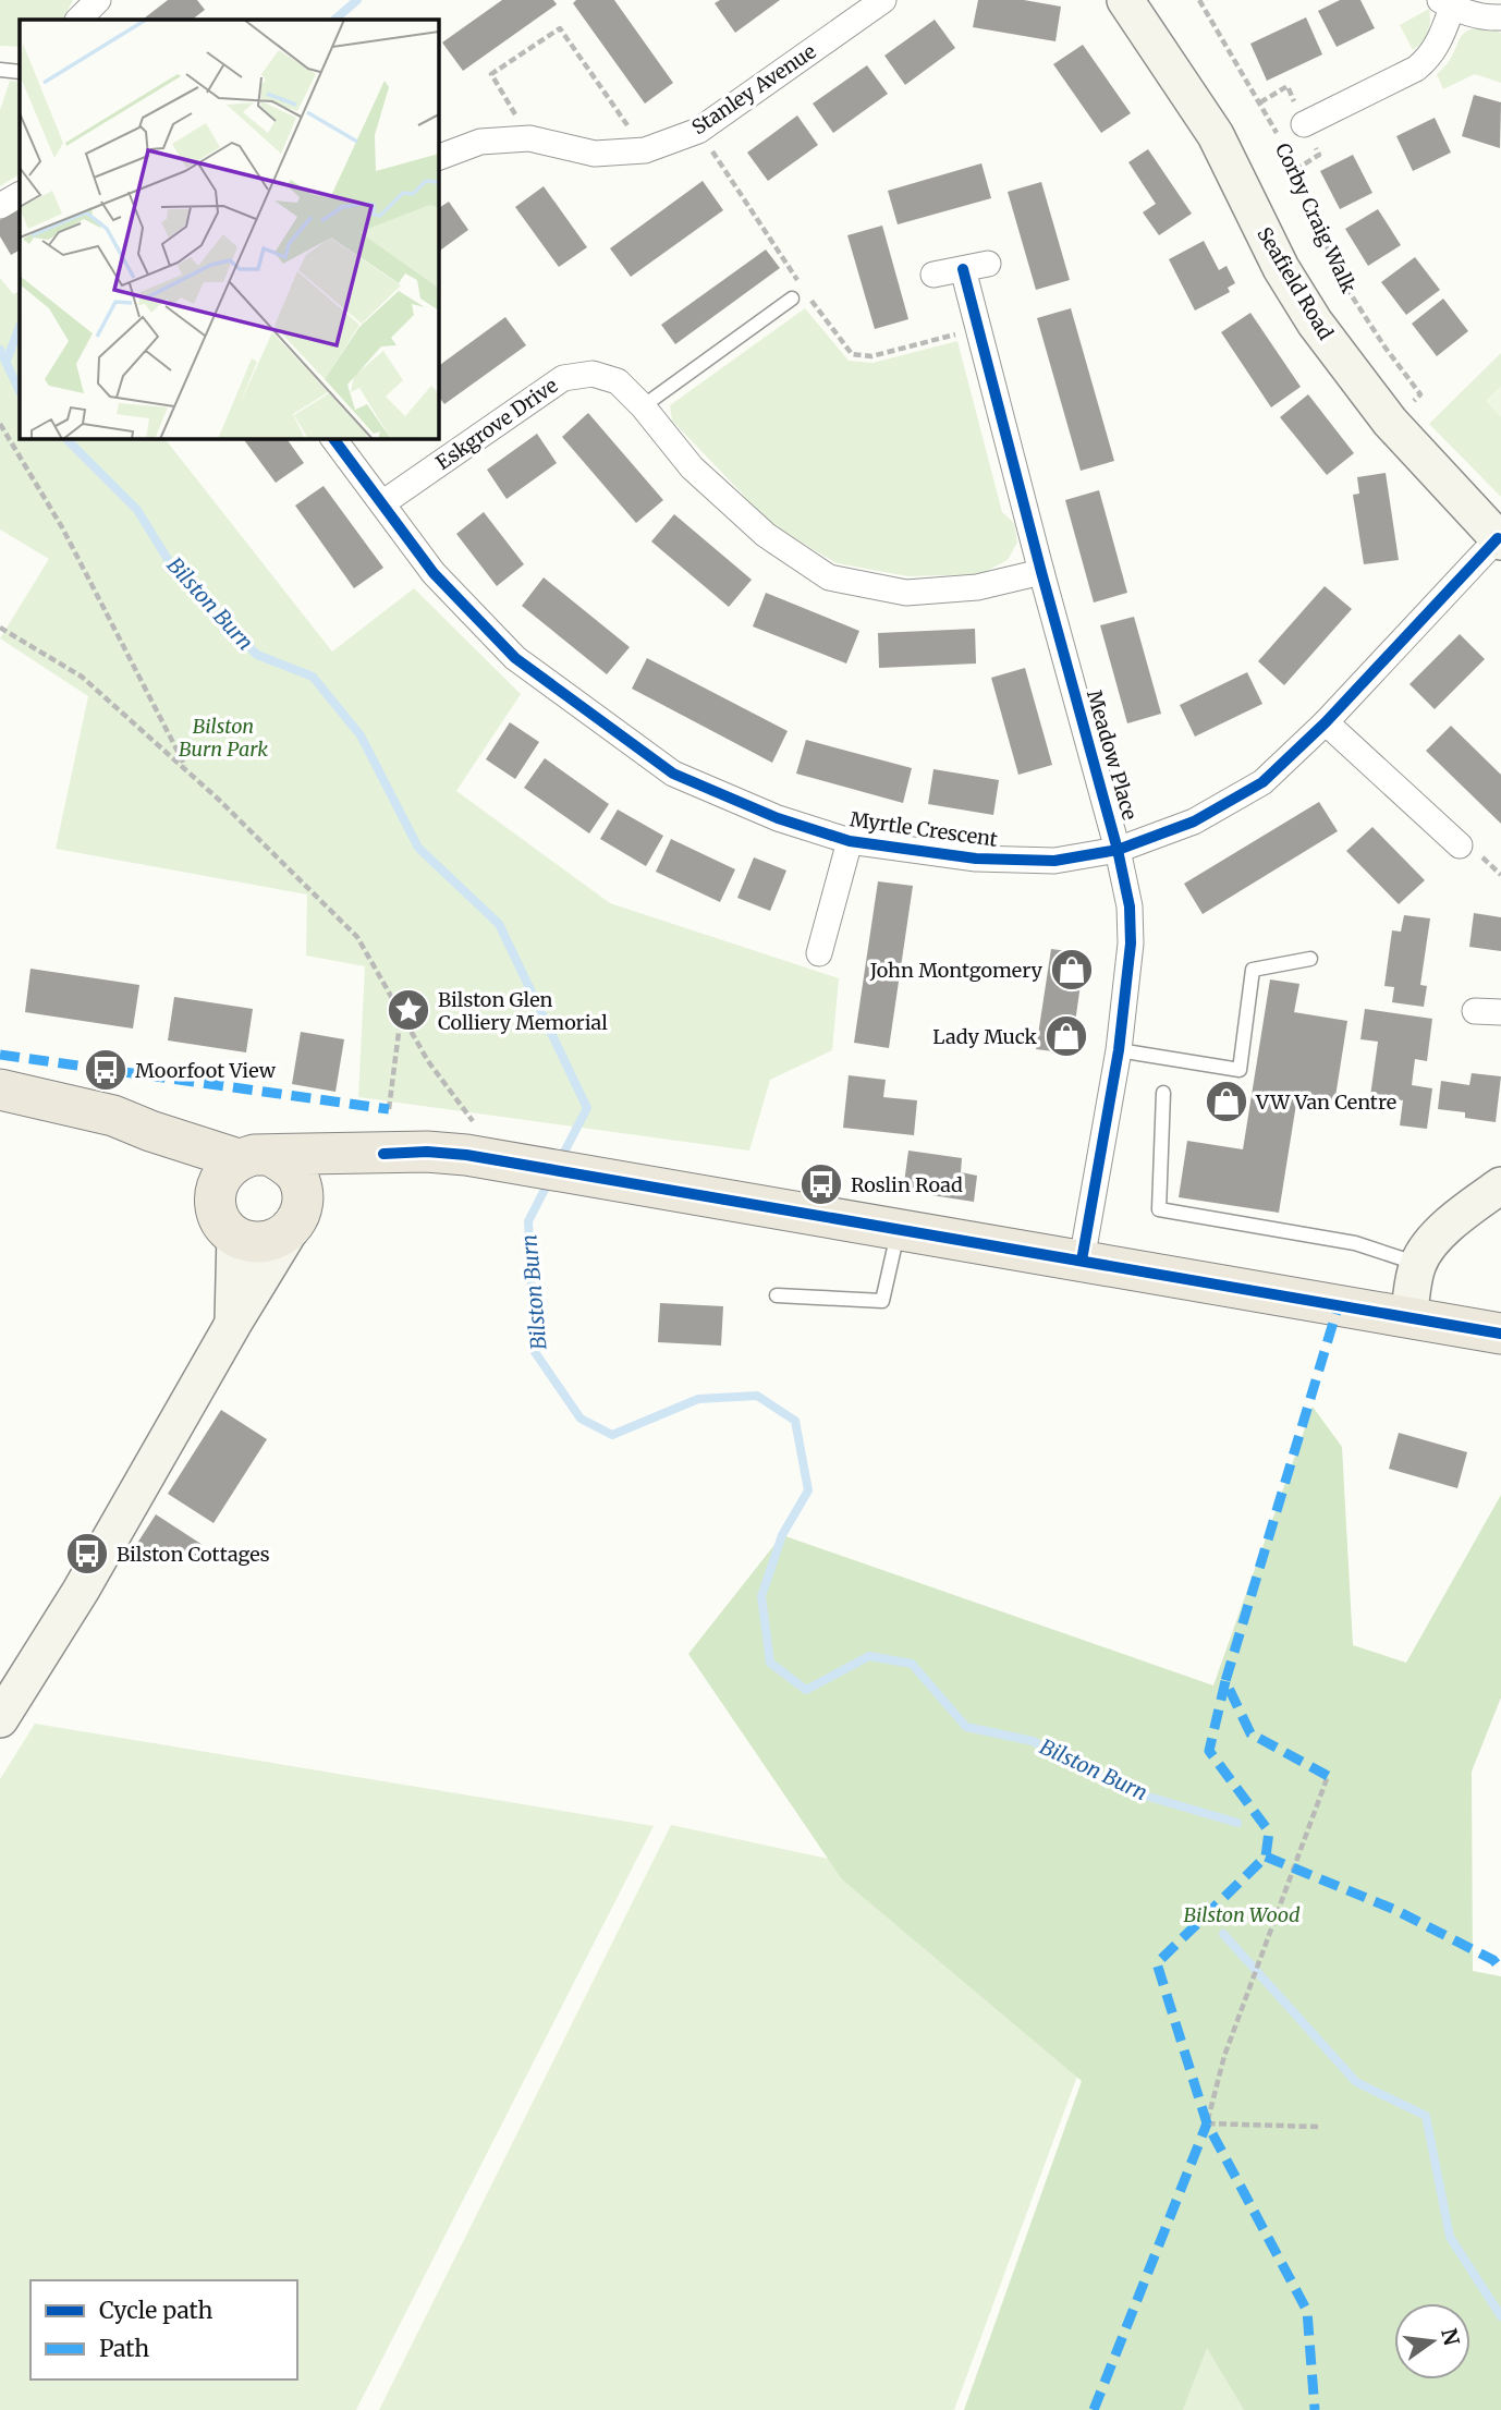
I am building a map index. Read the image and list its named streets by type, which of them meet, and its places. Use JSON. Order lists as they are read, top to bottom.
{
  "streets": {
    "street": [
      "Stanley Avenue",
      "Corby Craig Walk",
      "Seafield Road",
      "Eskgrove Drive",
      "Meadow Place",
      "Myrtle Crescent"
    ]
  },
  "crossings": [
    ["Corby Craig Walk", "Seafield Road"],
    ["Seafield Road", "Myrtle Crescent"],
    ["Eskgrove Drive", "Meadow Place"],
    ["Eskgrove Drive", "Myrtle Crescent"],
    ["Meadow Place", "Myrtle Crescent"]
  ],
  "water": ["Bilston Burn"],
  "parks": ["Bilston Burn Park", "Bilston Wood"],
  "places": {
    "shop": ["John Montgomery", "Lady Muck", "VW Van Centre"],
    "place": ["Bilston Glen Colliery Memorial"],
    "bus stop": ["Moorfoot View", "Roslin Road", "Bilston Cottages"]
  },
  "legend": ["Cycle path", "Path"],
  "north": "right"
}
